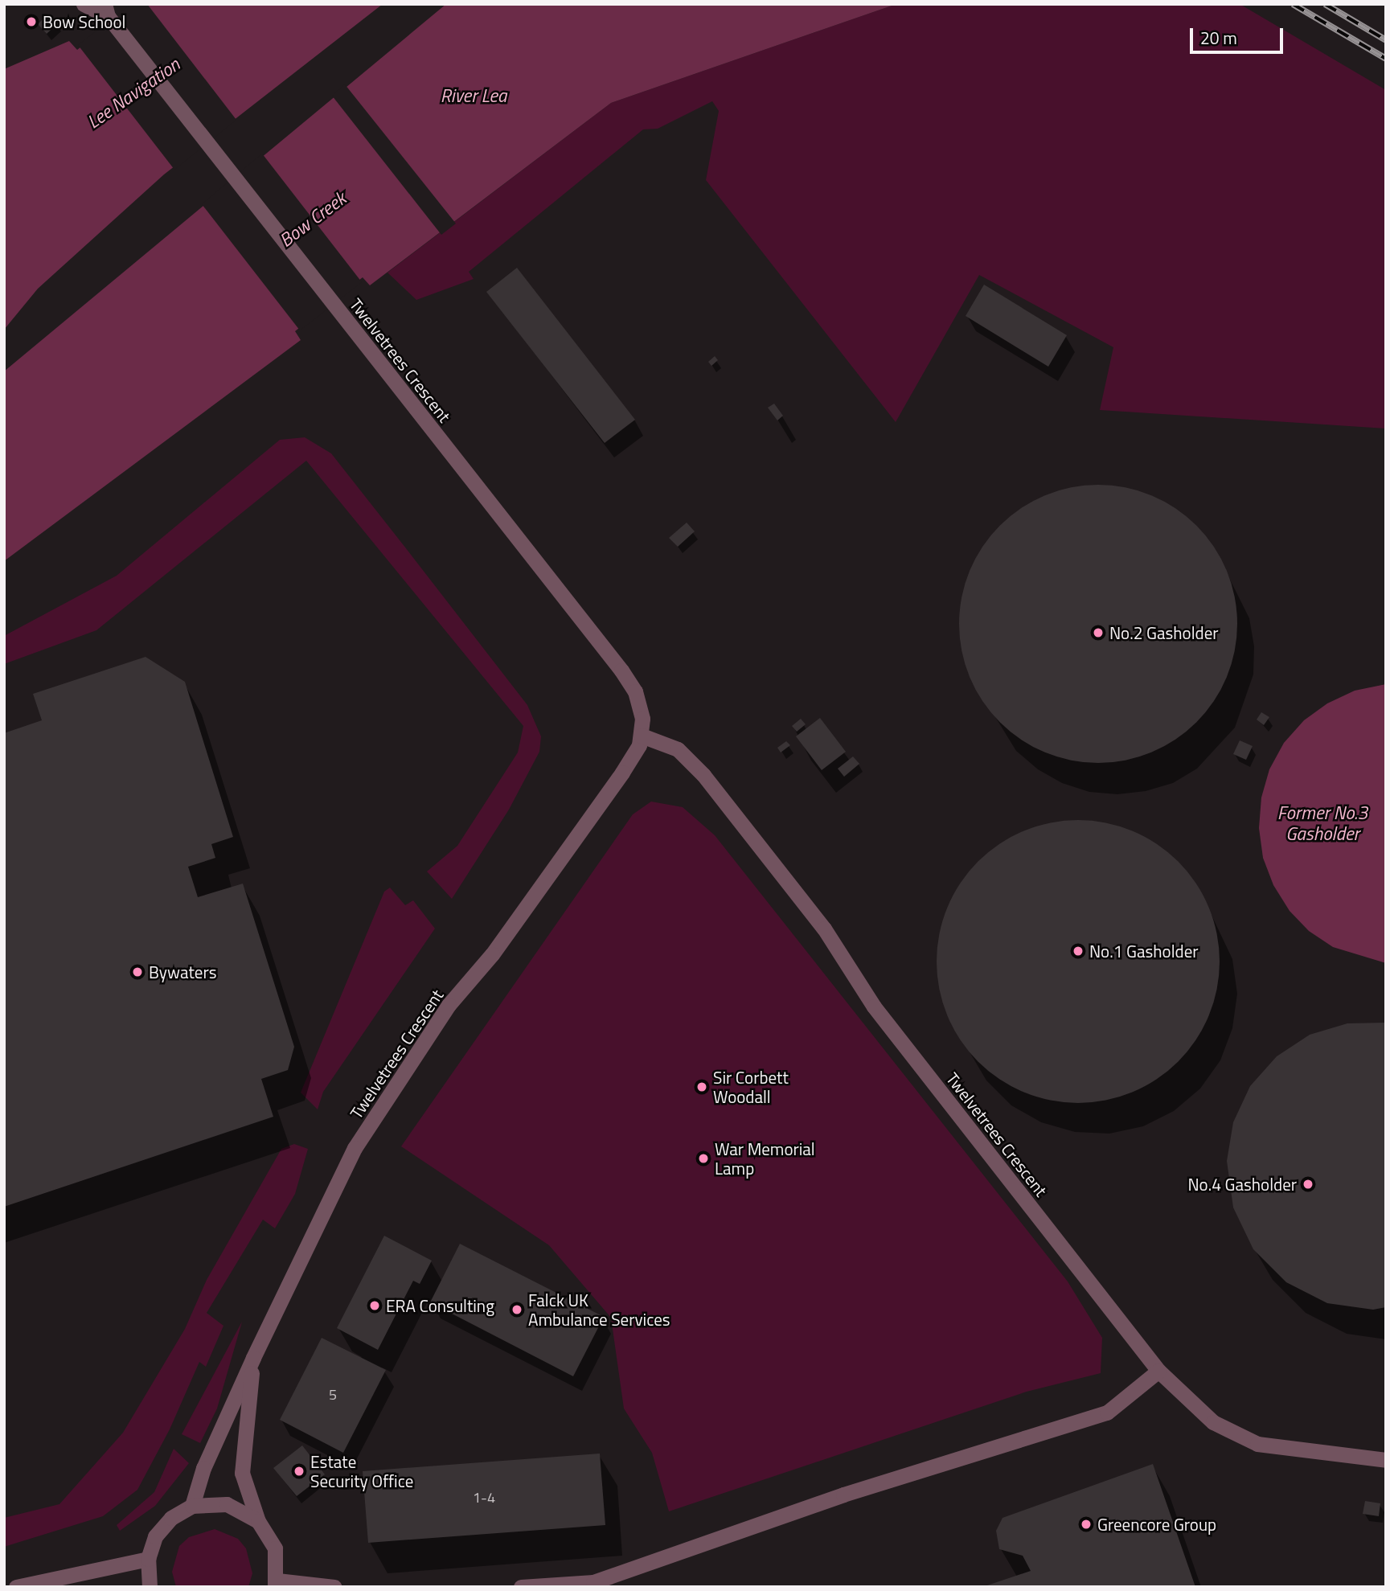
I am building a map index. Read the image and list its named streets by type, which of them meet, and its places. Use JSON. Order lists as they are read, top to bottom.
{
  "streets": {
    "street": ["Twelvetrees Crescent"]
  },
  "water": [
    "Lee Navigation",
    "River Lea",
    "Bow Creek",
    "Former No.3 Gasholder"
  ],
  "places": [
    "Bow School",
    "No.2 Gasholder",
    "No.1 Gasholder",
    "Bywaters",
    "Sir Corbett Woodall",
    "War Memorial Lamp",
    "No.4 Gasholder",
    "ERA Consulting",
    "Falck UK Ambulance Services",
    "Estate Security Office",
    "Greencore Group"
  ],
  "house_numbers": ["5", "1-4"],
  "scale_bar": "20 m"
}
